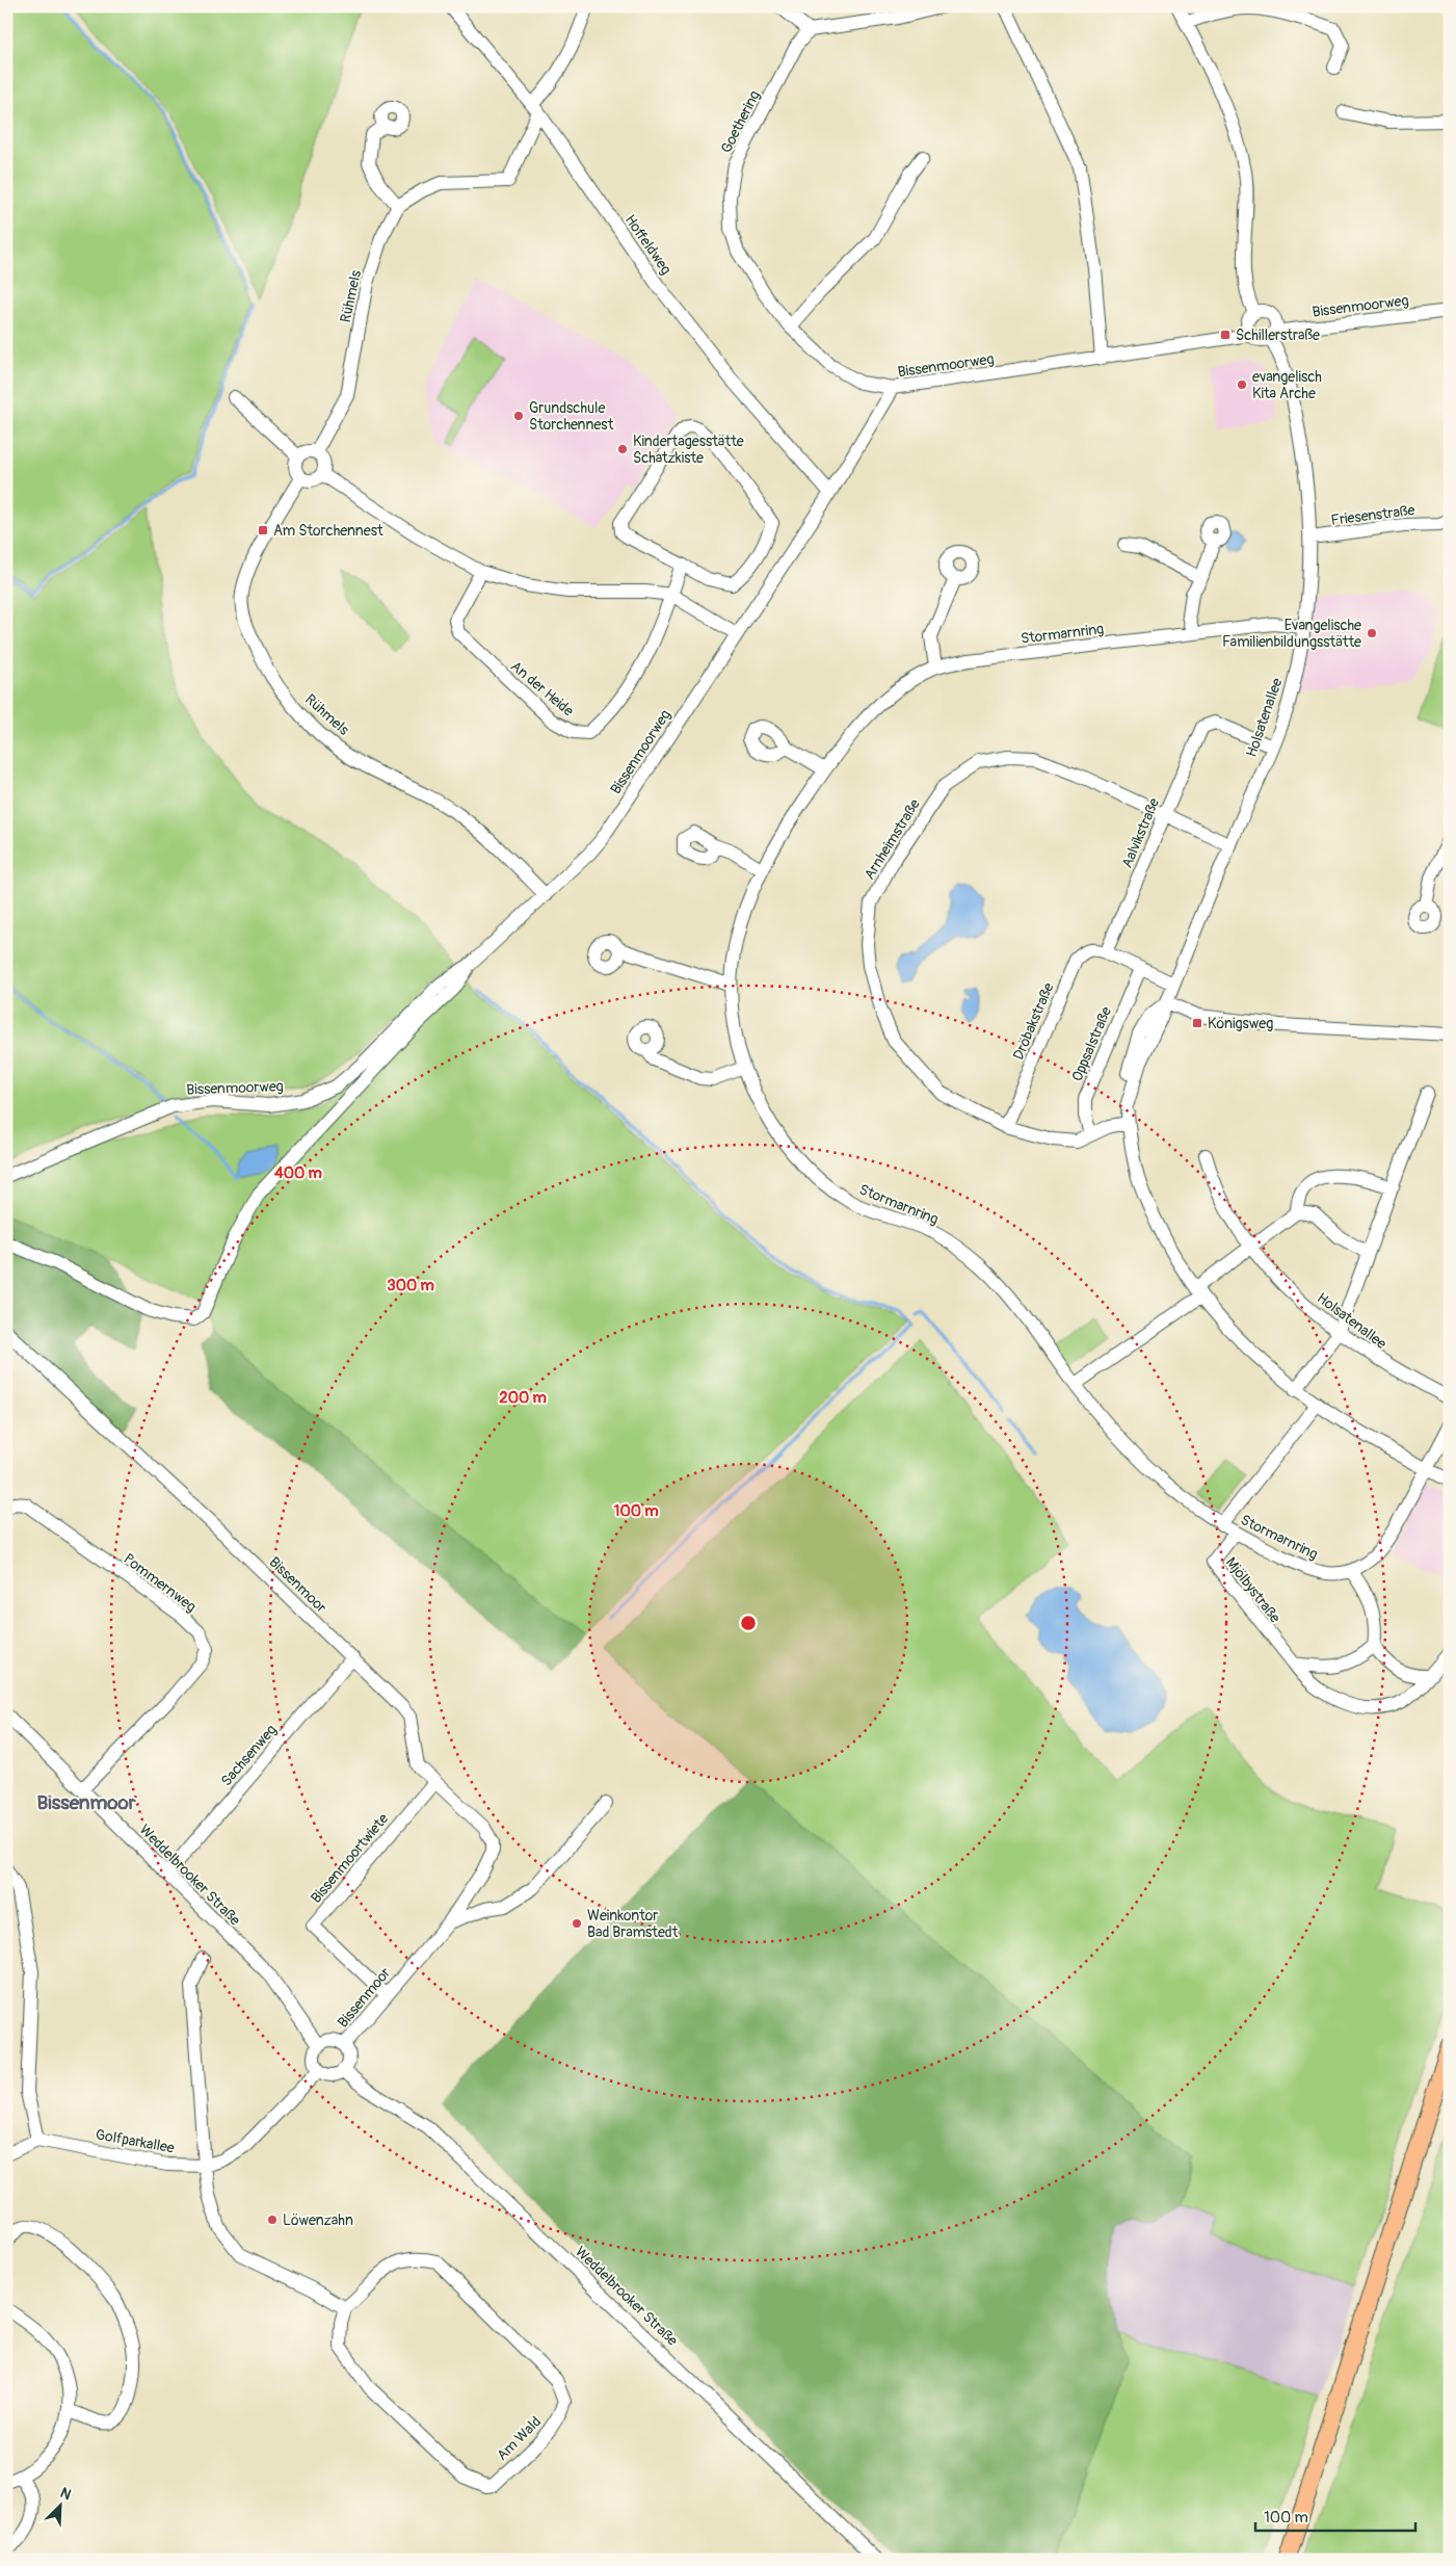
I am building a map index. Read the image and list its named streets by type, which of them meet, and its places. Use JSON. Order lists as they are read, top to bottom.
{
  "streets": {
    "street": [
      "Goethering",
      "Hoffeldweg",
      "Rühmels",
      "Bissenmoorweg",
      "Friesenstraße",
      "Stormarnring",
      "An der Heide",
      "Holsatenallee",
      "Aalvikstraße",
      "Arnheimstraße",
      "Dröbakstraße",
      "Oppsalstraße",
      "Pommernweg",
      "Bissenmoor",
      "Mjölbystraße",
      "Sachsenweg",
      "Bissenmoortwiete",
      "Weddelbrooker Straße",
      "Golfparkallee",
      "Am Wald"
    ]
  },
  "crossings": [
    ["Goethering", "Bissenmoorweg"],
    ["Hoffeldweg", "Bissenmoorweg"],
    ["Rühmels", "Bissenmoorweg"],
    ["Bissenmoorweg", "Holsatenallee"],
    ["Friesenstraße", "Holsatenallee"],
    ["Stormarnring", "Holsatenallee"],
    ["Stormarnring", "Mjölbystraße"],
    ["Holsatenallee", "Aalvikstraße"],
    ["Holsatenallee", "Arnheimstraße"],
    ["Aalvikstraße", "Arnheimstraße"],
    ["Aalvikstraße", "Dröbakstraße"],
    ["Arnheimstraße", "Dröbakstraße"],
    ["Arnheimstraße", "Oppsalstraße"],
    ["Pommernweg", "Weddelbrooker Straße"],
    ["Bissenmoor", "Sachsenweg"],
    ["Bissenmoor", "Bissenmoortwiete"],
    ["Bissenmoor", "Weddelbrooker Straße"],
    ["Bissenmoor", "Golfparkallee"],
    ["Sachsenweg", "Weddelbrooker Straße"],
    ["Weddelbrooker Straße", "Golfparkallee"]
  ],
  "districts": ["Bissenmoor"],
  "places": {
    "transit": ["Schillerstraße", "Am Storchennest", "Königsweg"],
    "other": [
      "evangelisch Kita Arche",
      "Grundschule Storchennest",
      "Kindertagesstätte Schatzkiste",
      "Evangelische Familienbildungsstätte",
      "Weinkontor Bad Bramstedt",
      "Löwenzahn"
    ]
  },
  "scale_bar": "100 m",
  "north": "top right",
  "rings": [
    "400 m",
    "300 m",
    "200 m",
    "100 m"
  ]
}
